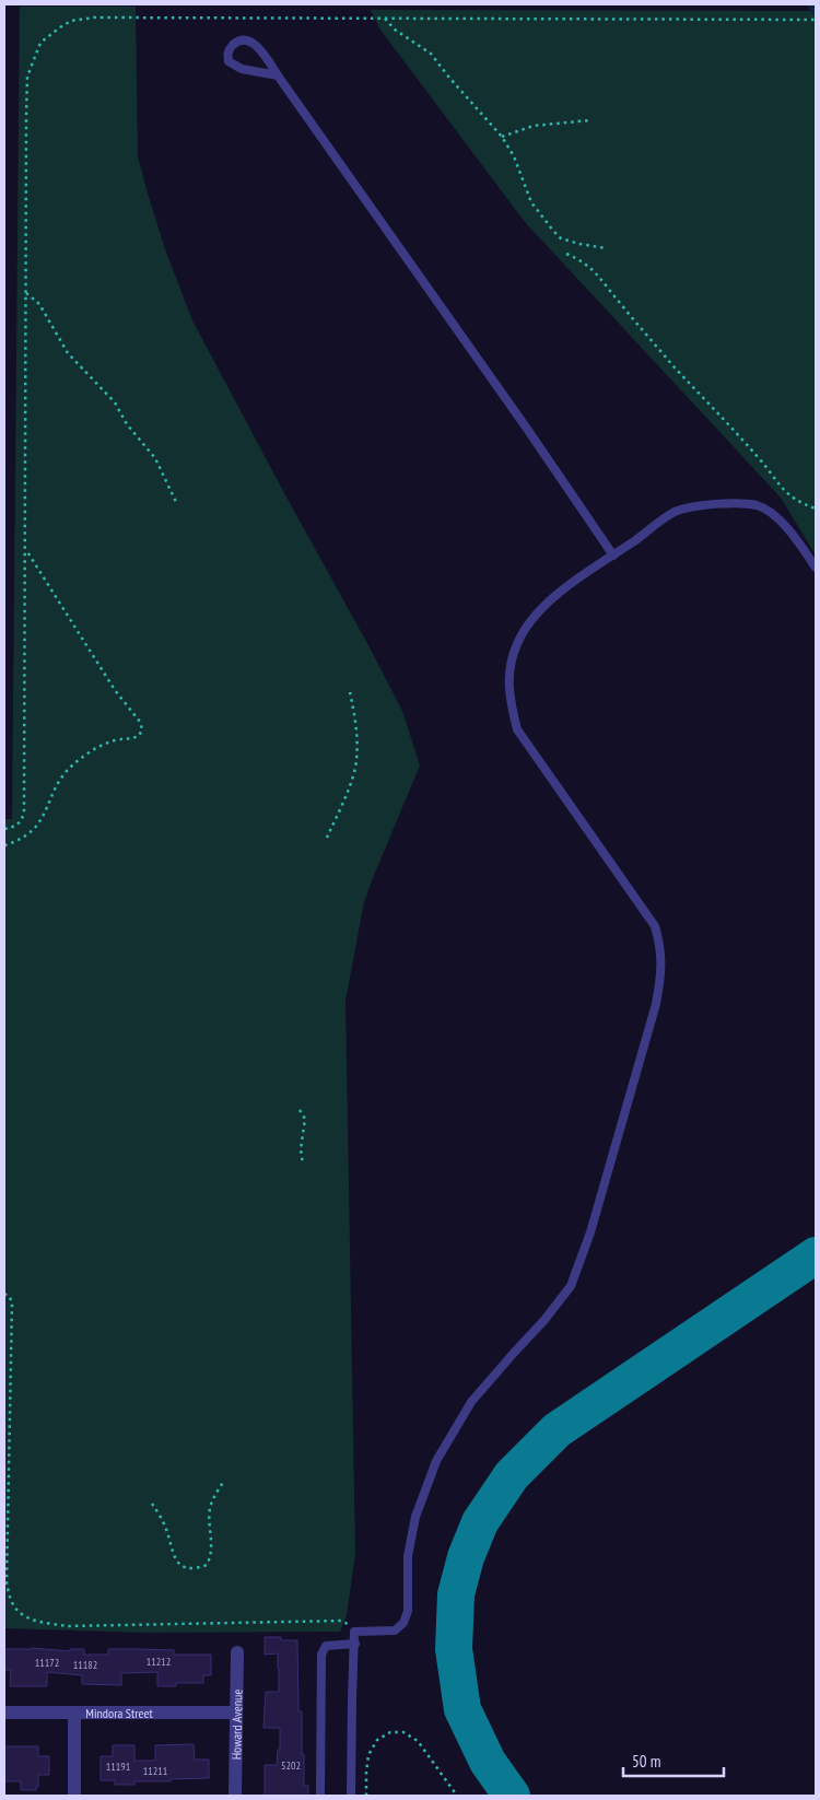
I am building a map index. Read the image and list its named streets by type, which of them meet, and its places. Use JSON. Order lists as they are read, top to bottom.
{
  "streets": {
    "street": ["Mindora Street", "Howard Avenue"]
  },
  "crossings": [
    ["Mindora Street", "Howard Avenue"]
  ],
  "house_numbers": [
    "11212",
    "11172",
    "11182",
    "5202",
    "11191",
    "11211"
  ],
  "scale_bar": "50 m"
}
